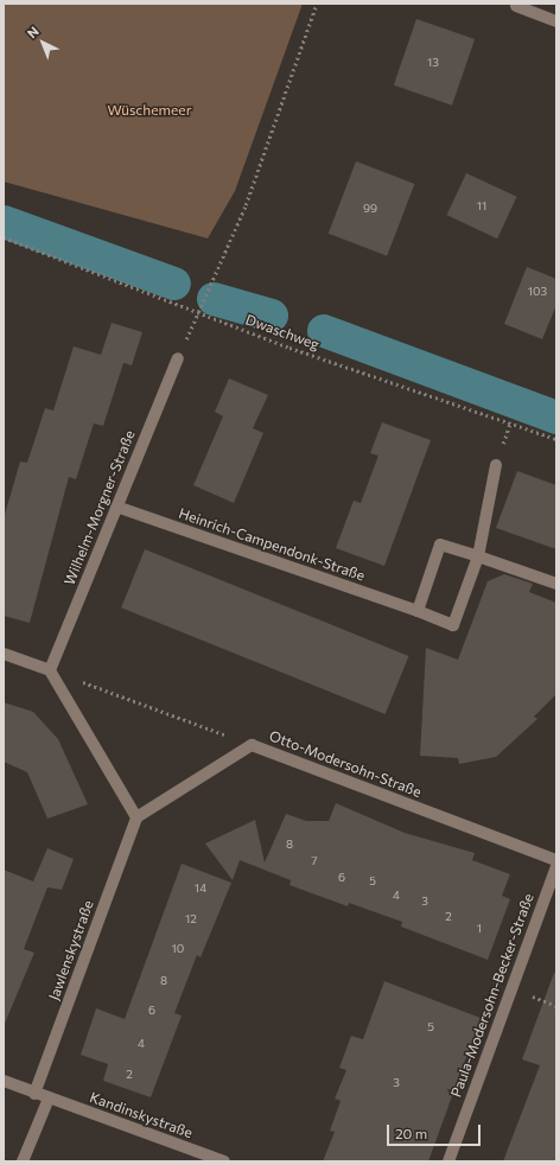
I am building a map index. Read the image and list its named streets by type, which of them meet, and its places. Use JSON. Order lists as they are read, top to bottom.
{
  "streets": {
    "street": [
      "Wilhelm-Morgner-Straße",
      "Heinrich-Campendonk-Straße",
      "Otto-Modersohn-Straße",
      "Jawlenskystraße",
      "Paula-Modersohn-Becker-Straße",
      "Kandinskystraße"
    ],
    "path": ["Dwaschweg"]
  },
  "crossings": [
    ["Wilhelm-Morgner-Straße", "Heinrich-Campendonk-Straße"],
    ["Otto-Modersohn-Straße", "Jawlenskystraße"],
    ["Jawlenskystraße", "Kandinskystraße"]
  ],
  "parks": ["Wüschemeer"],
  "house_numbers": [
    "13",
    "11",
    "99",
    "103",
    "8",
    "7",
    "6",
    "5",
    "14",
    "4",
    "3",
    "2",
    "12",
    "1",
    "10",
    "8",
    "6",
    "5",
    "4",
    "2",
    "3"
  ],
  "scale_bar": "20 m",
  "north": "top left"
}
